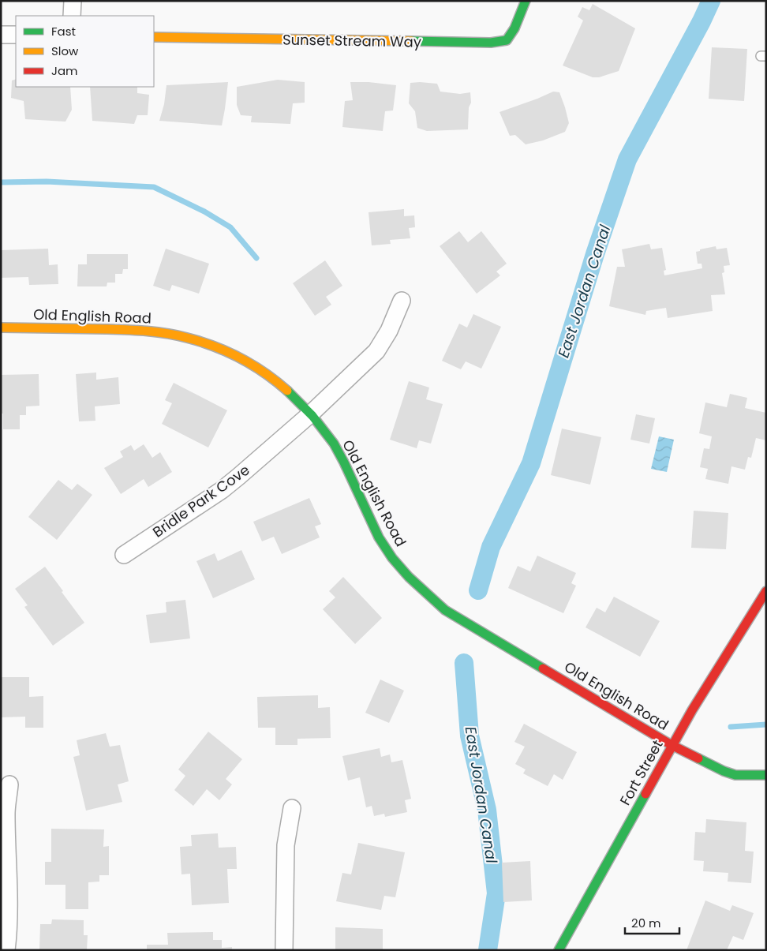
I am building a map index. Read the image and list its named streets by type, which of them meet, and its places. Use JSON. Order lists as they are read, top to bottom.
{
  "streets": {
    "street": [
      "Sunset Stream Way",
      "Old English Road",
      "Bridle Park Cove",
      "Fort Street"
    ]
  },
  "crossings": [
    ["Old English Road", "Bridle Park Cove"],
    ["Old English Road", "Fort Street"]
  ],
  "water": ["East Jordan Canal"],
  "legend": ["Fast", "Slow", "Jam"],
  "scale_bar": "20 m"
}
